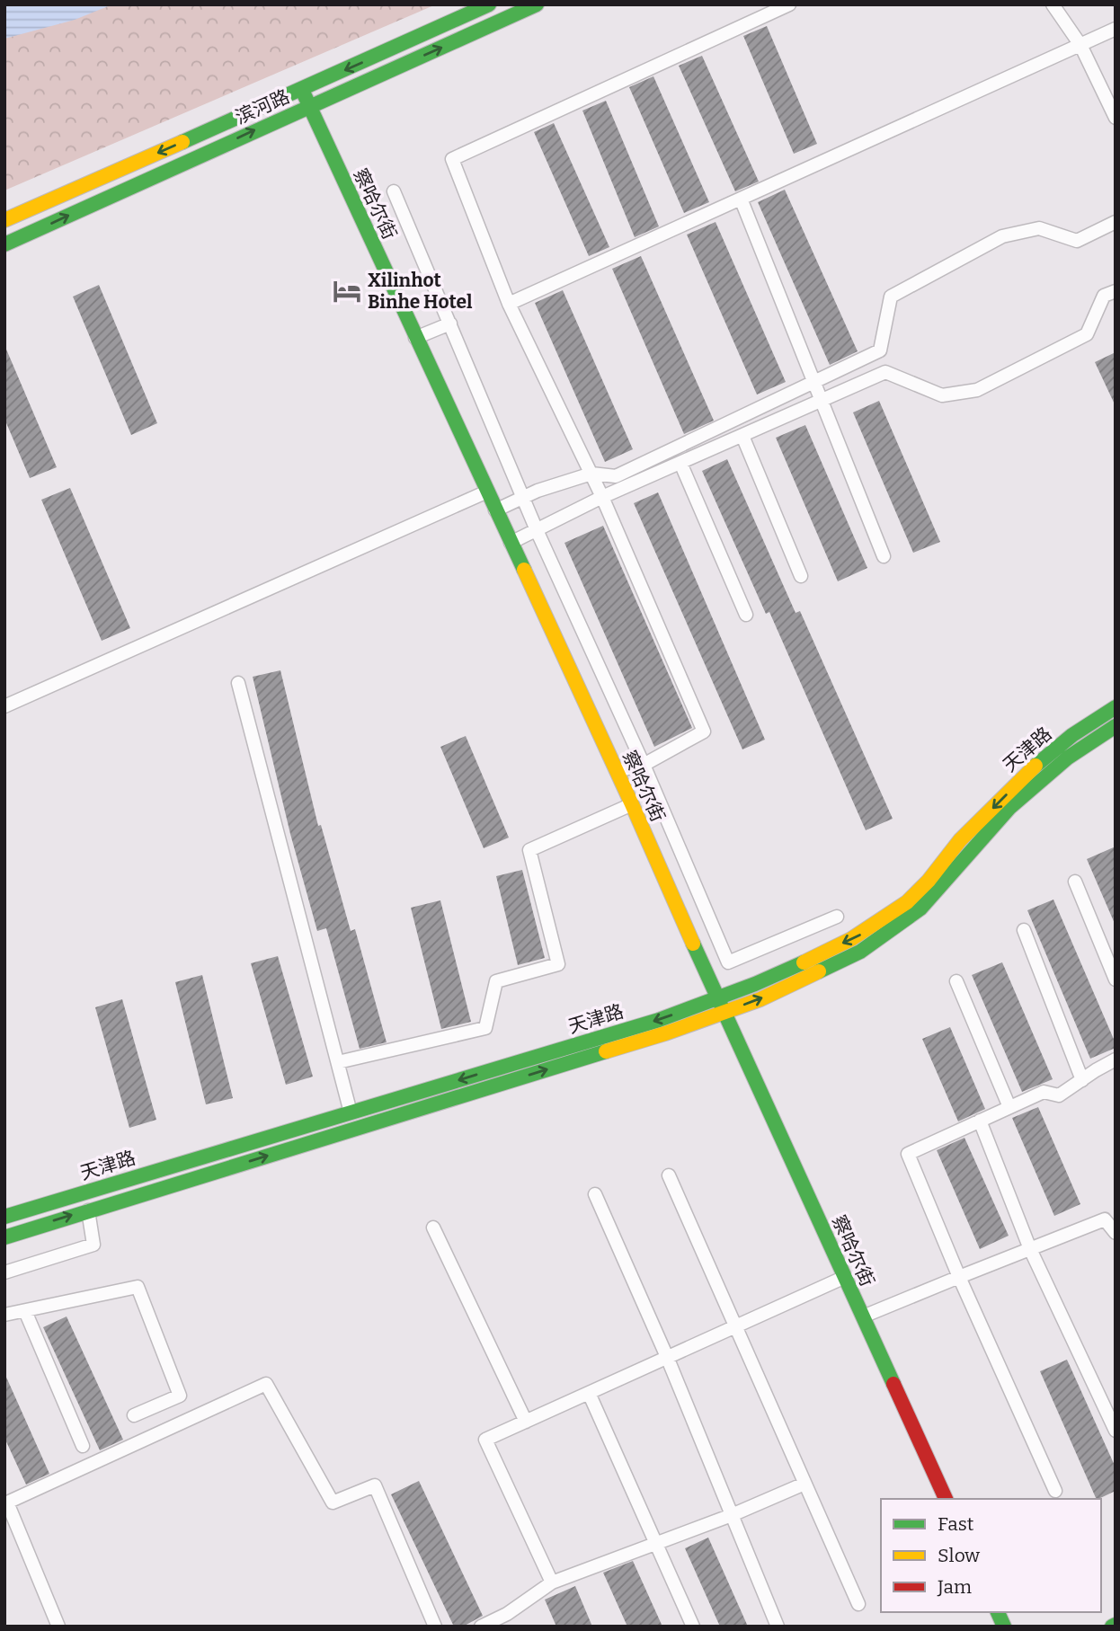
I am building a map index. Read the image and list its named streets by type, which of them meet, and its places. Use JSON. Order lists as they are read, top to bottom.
{
  "streets": {
    "street": ["滨河路", "察哈尔街", "天津路"]
  },
  "crossings": [
    ["滨河路", "察哈尔街"],
    ["察哈尔街", "天津路"]
  ],
  "places": {
    "hotel": ["Xilinhot Binhe Hotel"]
  },
  "legend": ["Fast", "Slow", "Jam"]
}
